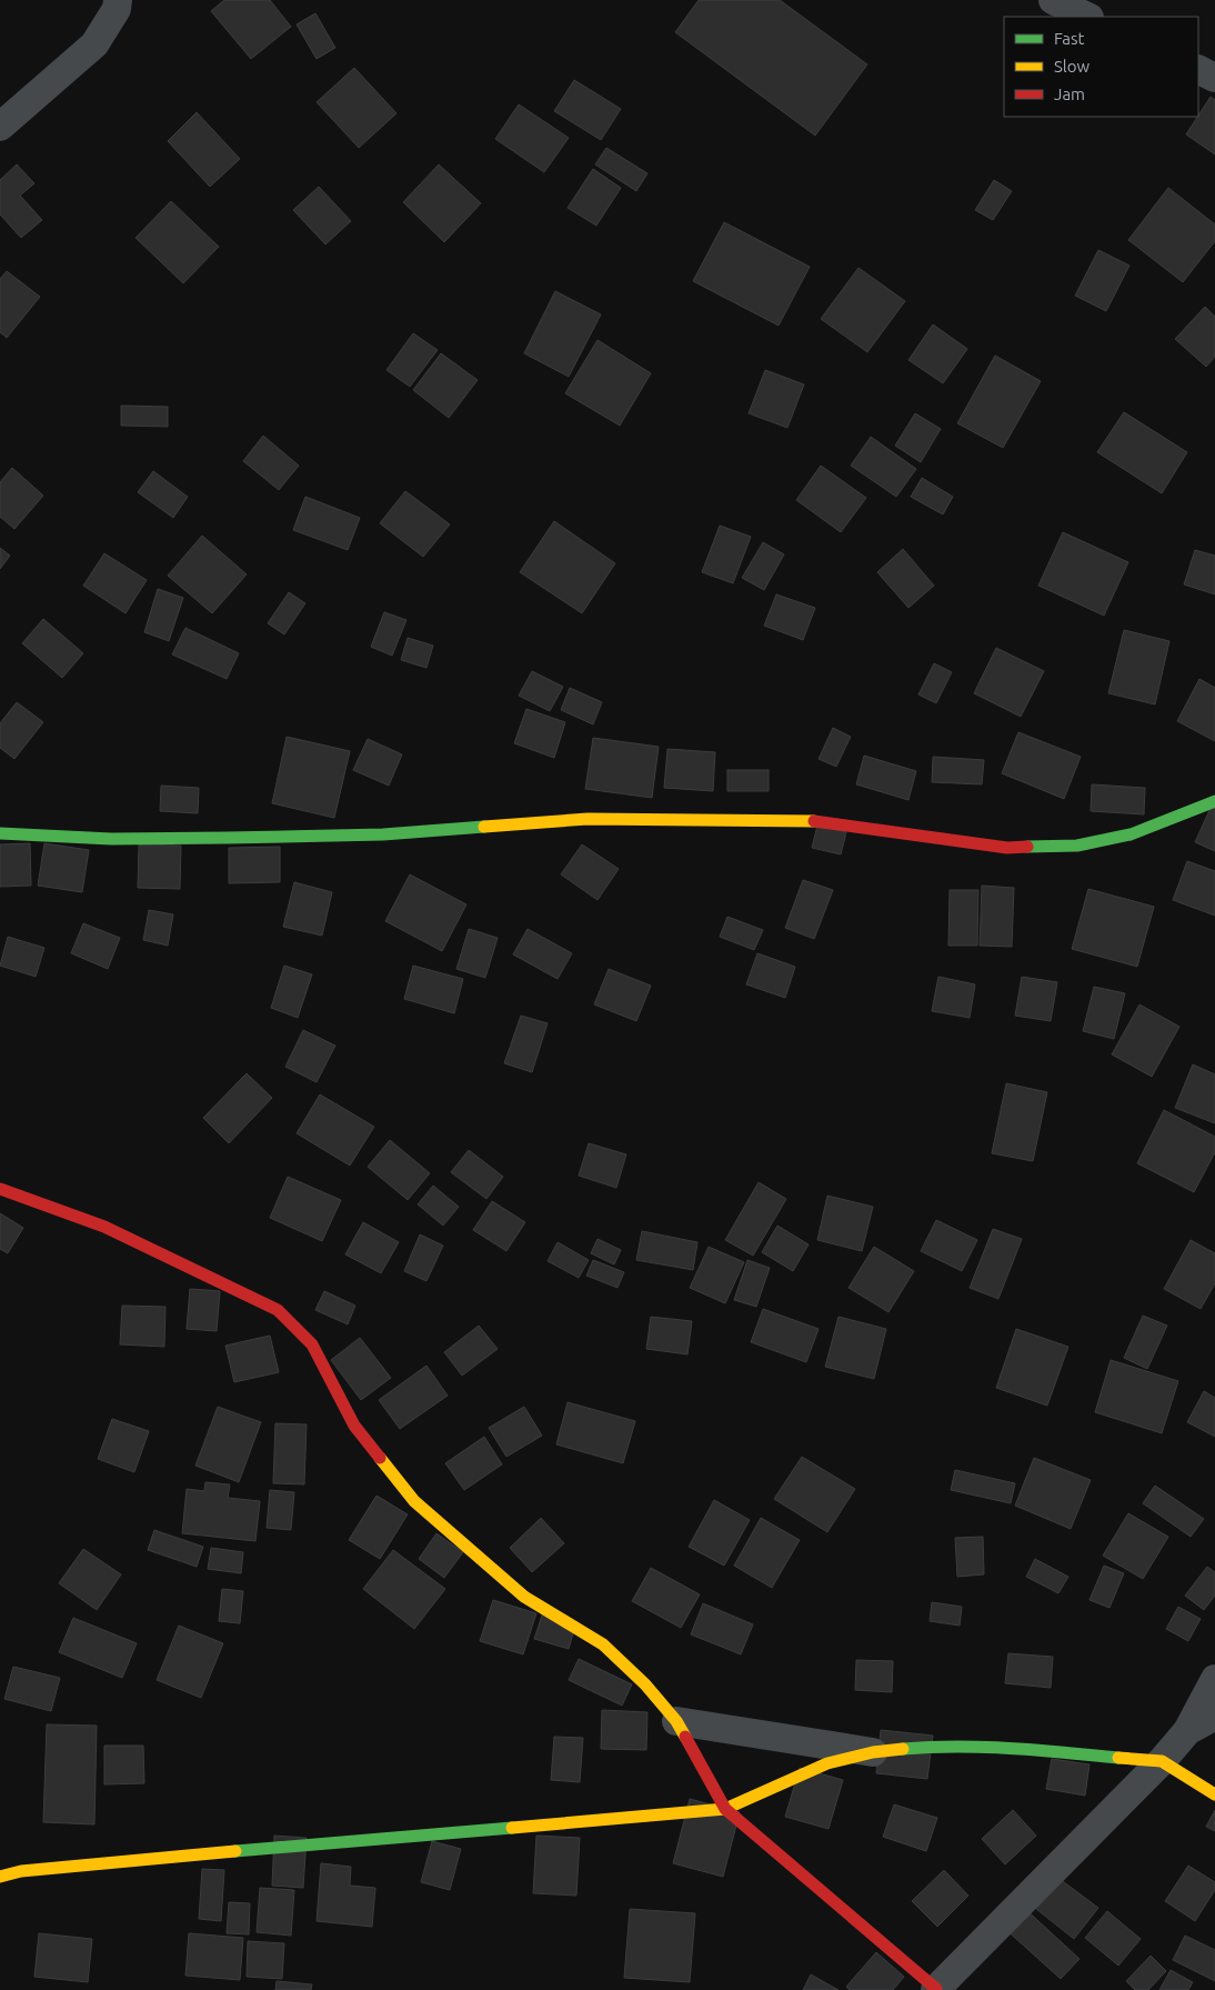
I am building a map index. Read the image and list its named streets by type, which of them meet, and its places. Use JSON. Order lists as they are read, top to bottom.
{
  "legend": ["Fast", "Slow", "Jam"]
}
